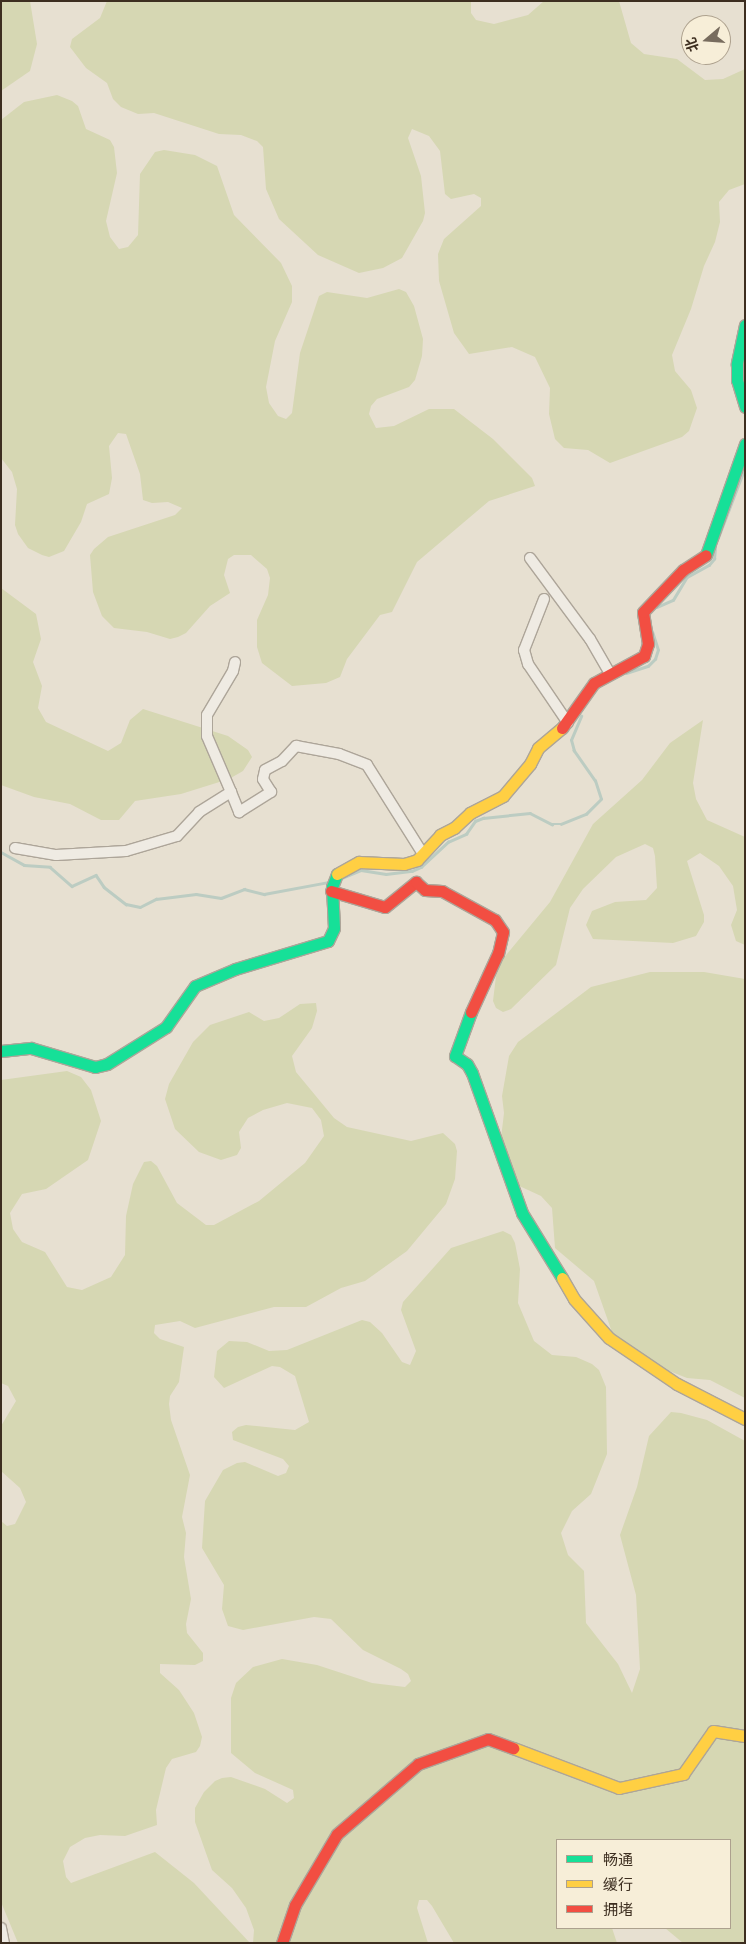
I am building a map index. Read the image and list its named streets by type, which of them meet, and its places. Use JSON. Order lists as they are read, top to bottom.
{
  "legend": ["畅通", "缓行", "拥堵"],
  "north": "left"
}
